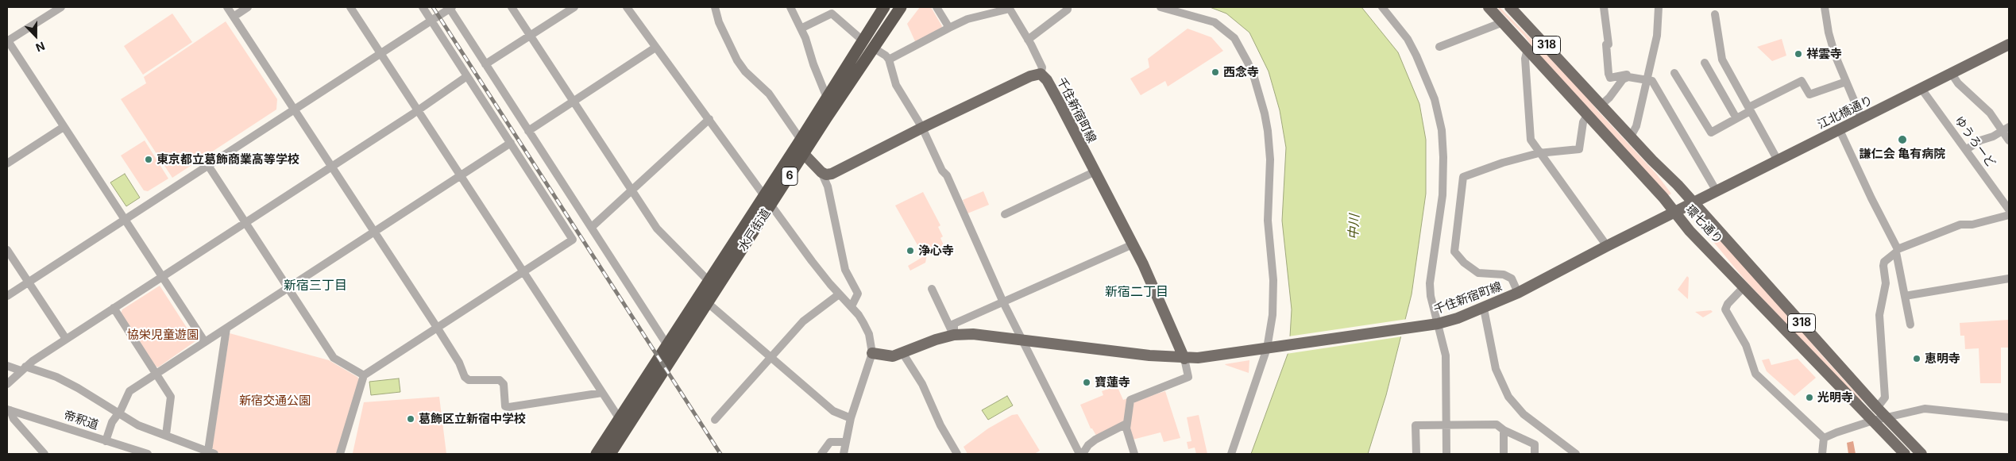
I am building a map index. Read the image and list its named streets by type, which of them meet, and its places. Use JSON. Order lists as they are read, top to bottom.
{
  "streets": {
    "highway": ["6", "水戸街道"],
    "main road": [
      "318",
      "千住新宿町線",
      "江北橋通り",
      "環七通り"
    ],
    "street": ["ゆうろーど", "帝釈道"]
  },
  "crossings": [
    ["千住新宿町線", "江北橋通り"],
    ["千住新宿町線", "環七通り"],
    ["江北橋通り", "ゆうろーど"],
    ["江北橋通り", "環七通り"]
  ],
  "districts": ["新宿三丁目", "新宿二丁目"],
  "water": ["中川"],
  "parks": ["協栄児童遊園", "新宿交通公園"],
  "places": [
    "祥雲寺",
    "西念寺",
    "謙仁会 亀有病院",
    "東京都立葛飾商業高等学校",
    "浄心寺",
    "恵明寺",
    "寶蓮寺",
    "光明寺",
    "葛飾区立新宿中学校"
  ],
  "north": "bottom"
}
